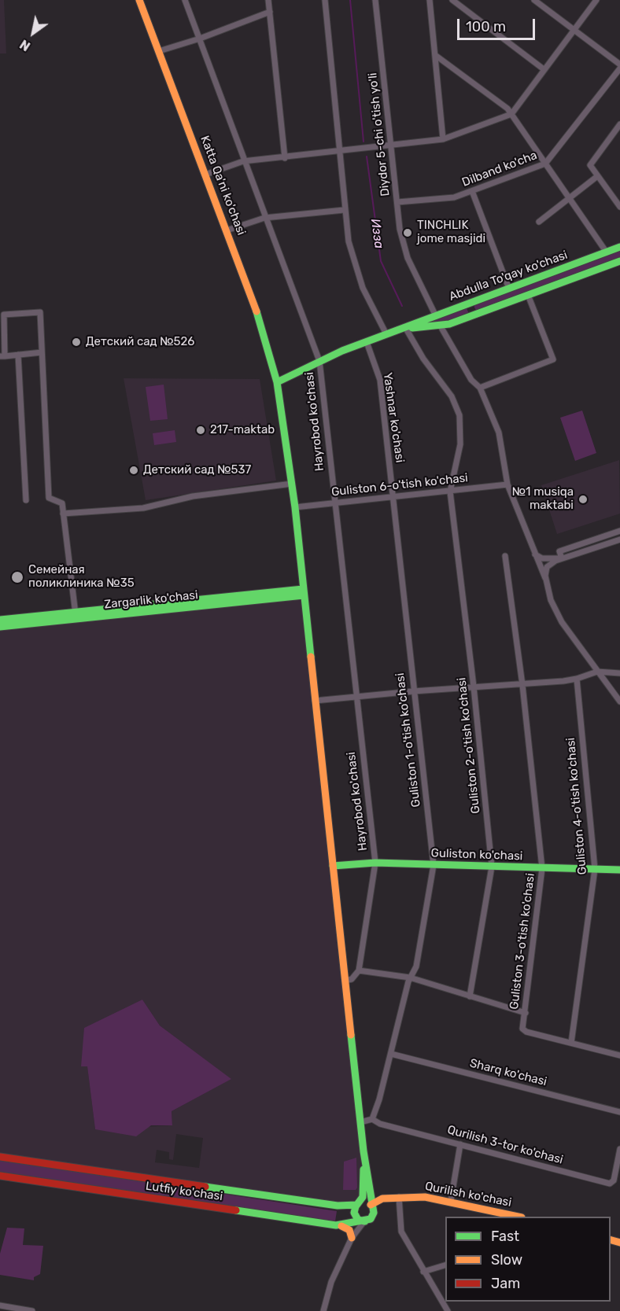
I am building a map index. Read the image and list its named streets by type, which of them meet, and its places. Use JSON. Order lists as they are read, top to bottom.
{
  "streets": {
    "main road": [
      "Katta Qa'ni ko'chasi",
      "Abdulla To'qay ko'chasi",
      "Zargarlik ko'chasi",
      "Guliston ko'chasi",
      "Lutfiy ko'chasi",
      "Qurilish ko'chasi"
    ],
    "street": [
      "Diydor 5-chi o'tish yo'li",
      "Dilband ko'cha",
      "Yashnar ko'chasi",
      "Hayrobod ko'chasi",
      "Guliston 6-o'tish ko'chasi",
      "Guliston 1-o'tish ko'chasi",
      "Guliston 2-o'tish ko'chasi",
      "Guliston 4-o'tish ko'chasi",
      "Guliston 3-o'tish ko'chasi",
      "Sharq ko'chasi",
      "Qurilish 3-tor ko'chasi"
    ]
  },
  "crossings": [
    ["Diydor 5-chi o'tish yo'li", "Dilband ko'cha"],
    ["Diydor 5-chi o'tish yo'li", "Abdulla To'qay ko'chasi"],
    ["Katta Qa'ni ko'chasi", "Abdulla To'qay ko'chasi"],
    ["Katta Qa'ni ko'chasi", "Guliston 6-o'tish ko'chasi"],
    ["Katta Qa'ni ko'chasi", "Zargarlik ko'chasi"],
    ["Katta Qa'ni ko'chasi", "Guliston ko'chasi"],
    ["Abdulla To'qay ko'chasi", "Yashnar ko'chasi"],
    ["Abdulla To'qay ko'chasi", "Hayrobod ko'chasi"],
    ["Abdulla To'qay ko'chasi", "Guliston 2-o'tish ko'chasi"],
    ["Yashnar ko'chasi", "Guliston 6-o'tish ko'chasi"],
    ["Yashnar ko'chasi", "Guliston 1-o'tish ko'chasi"],
    ["Hayrobod ko'chasi", "Guliston 6-o'tish ko'chasi"],
    ["Hayrobod ko'chasi", "Guliston ko'chasi"],
    ["Guliston 6-o'tish ko'chasi", "Guliston 1-o'tish ko'chasi"],
    ["Guliston 6-o'tish ko'chasi", "Guliston 2-o'tish ko'chasi"],
    ["Guliston 1-o'tish ko'chasi", "Guliston ko'chasi"],
    ["Guliston 1-o'tish ko'chasi", "Sharq ko'chasi"],
    ["Guliston 1-o'tish ko'chasi", "Qurilish 3-tor ko'chasi"],
    ["Guliston 2-o'tish ko'chasi", "Guliston ko'chasi"],
    ["Guliston 4-o'tish ko'chasi", "Guliston ko'chasi"],
    ["Guliston 4-o'tish ko'chasi", "Guliston 3-o'tish ko'chasi"],
    ["Guliston ko'chasi", "Guliston 3-o'tish ko'chasi"],
    ["Lutfiy ko'chasi", "Qurilish ko'chasi"]
  ],
  "water": ["Изза"],
  "places": [
    "TINCHLIK jome masjidi",
    "Детский сад №526",
    "217-maktab",
    "Детский сад №537",
    "№1 musiqa maktabi",
    "Семейная поликлиника №35"
  ],
  "legend": ["Fast", "Slow", "Jam"],
  "scale_bar": "100 m",
  "north": "bottom left"
}
